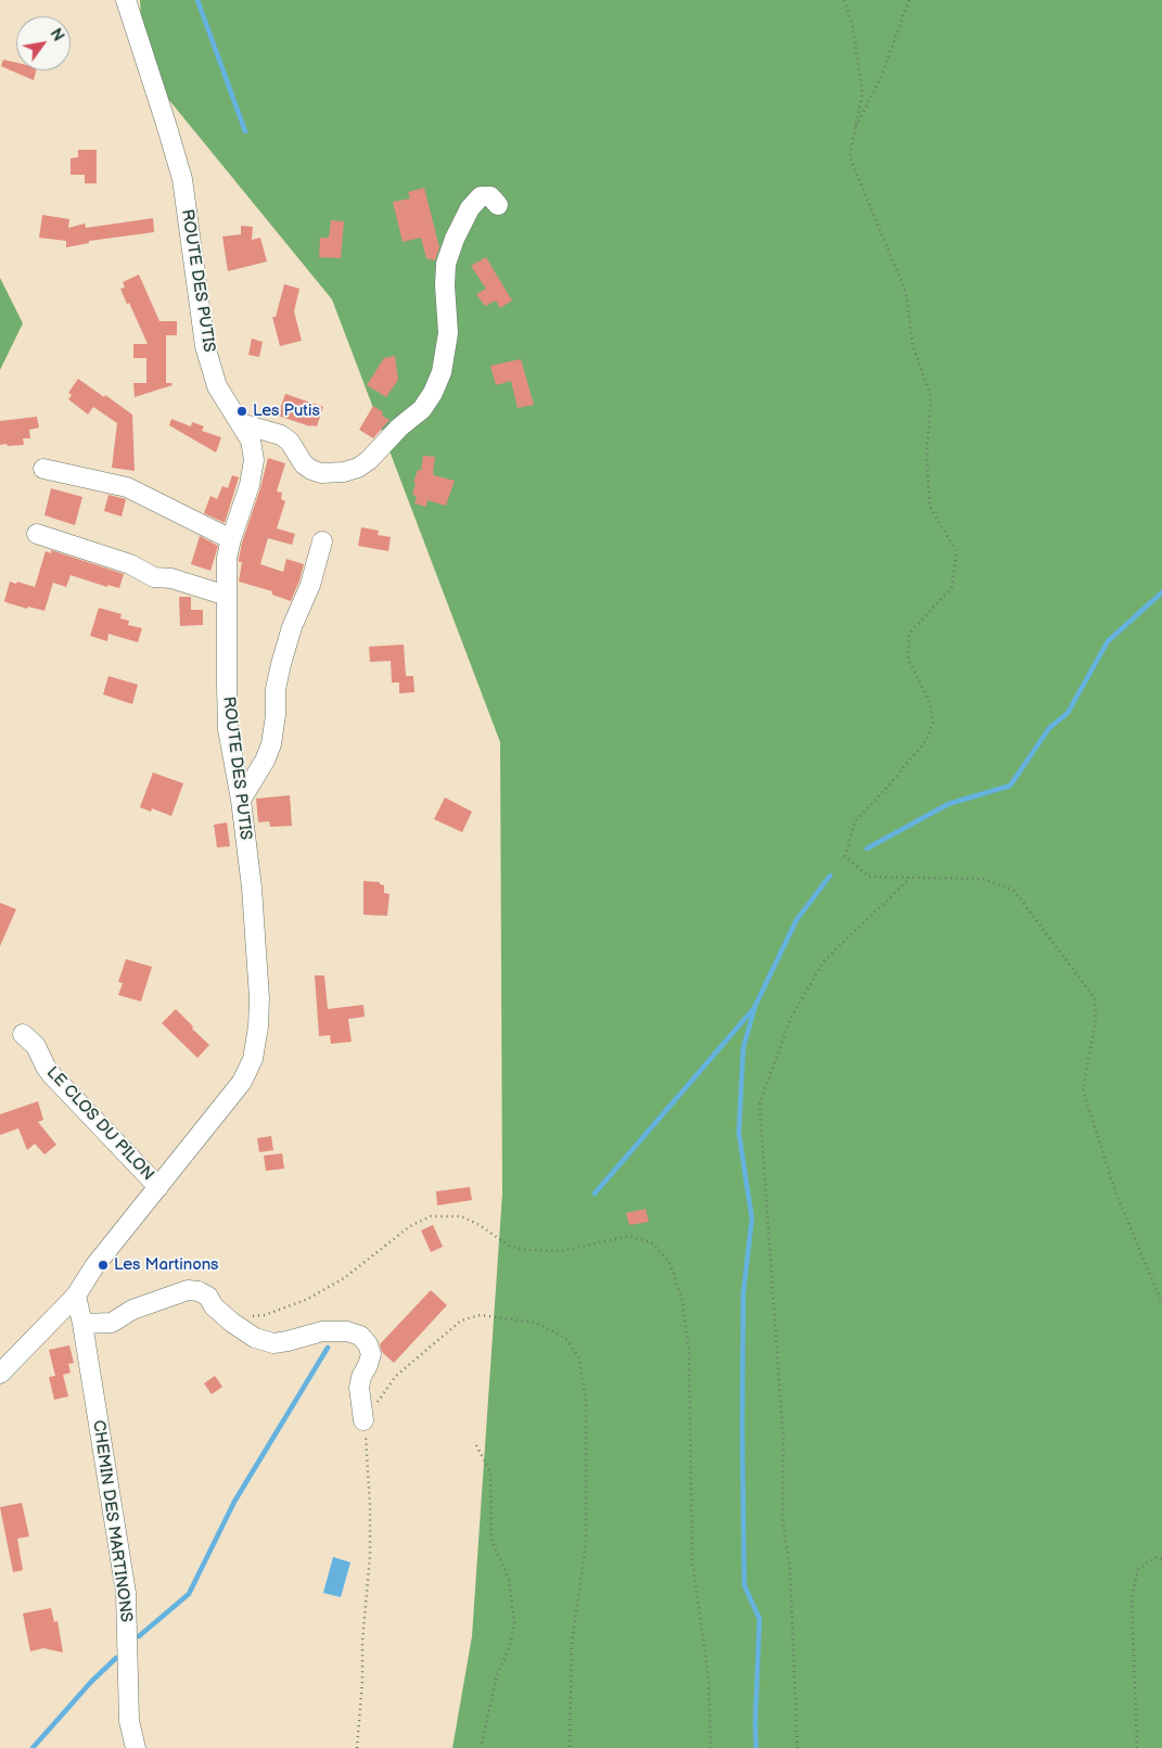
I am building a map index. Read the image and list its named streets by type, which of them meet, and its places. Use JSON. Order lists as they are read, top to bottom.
{
  "streets": {
    "street": ["ROUTE DES PUTIS", "LE CLOS DU PILON", "CHEMIN DES MARTINONS"]
  },
  "crossings": [
    ["ROUTE DES PUTIS", "LE CLOS DU PILON"],
    ["ROUTE DES PUTIS", "CHEMIN DES MARTINONS"]
  ],
  "places": ["Les Putis", "Les Martinons"],
  "north": "top right"
}
